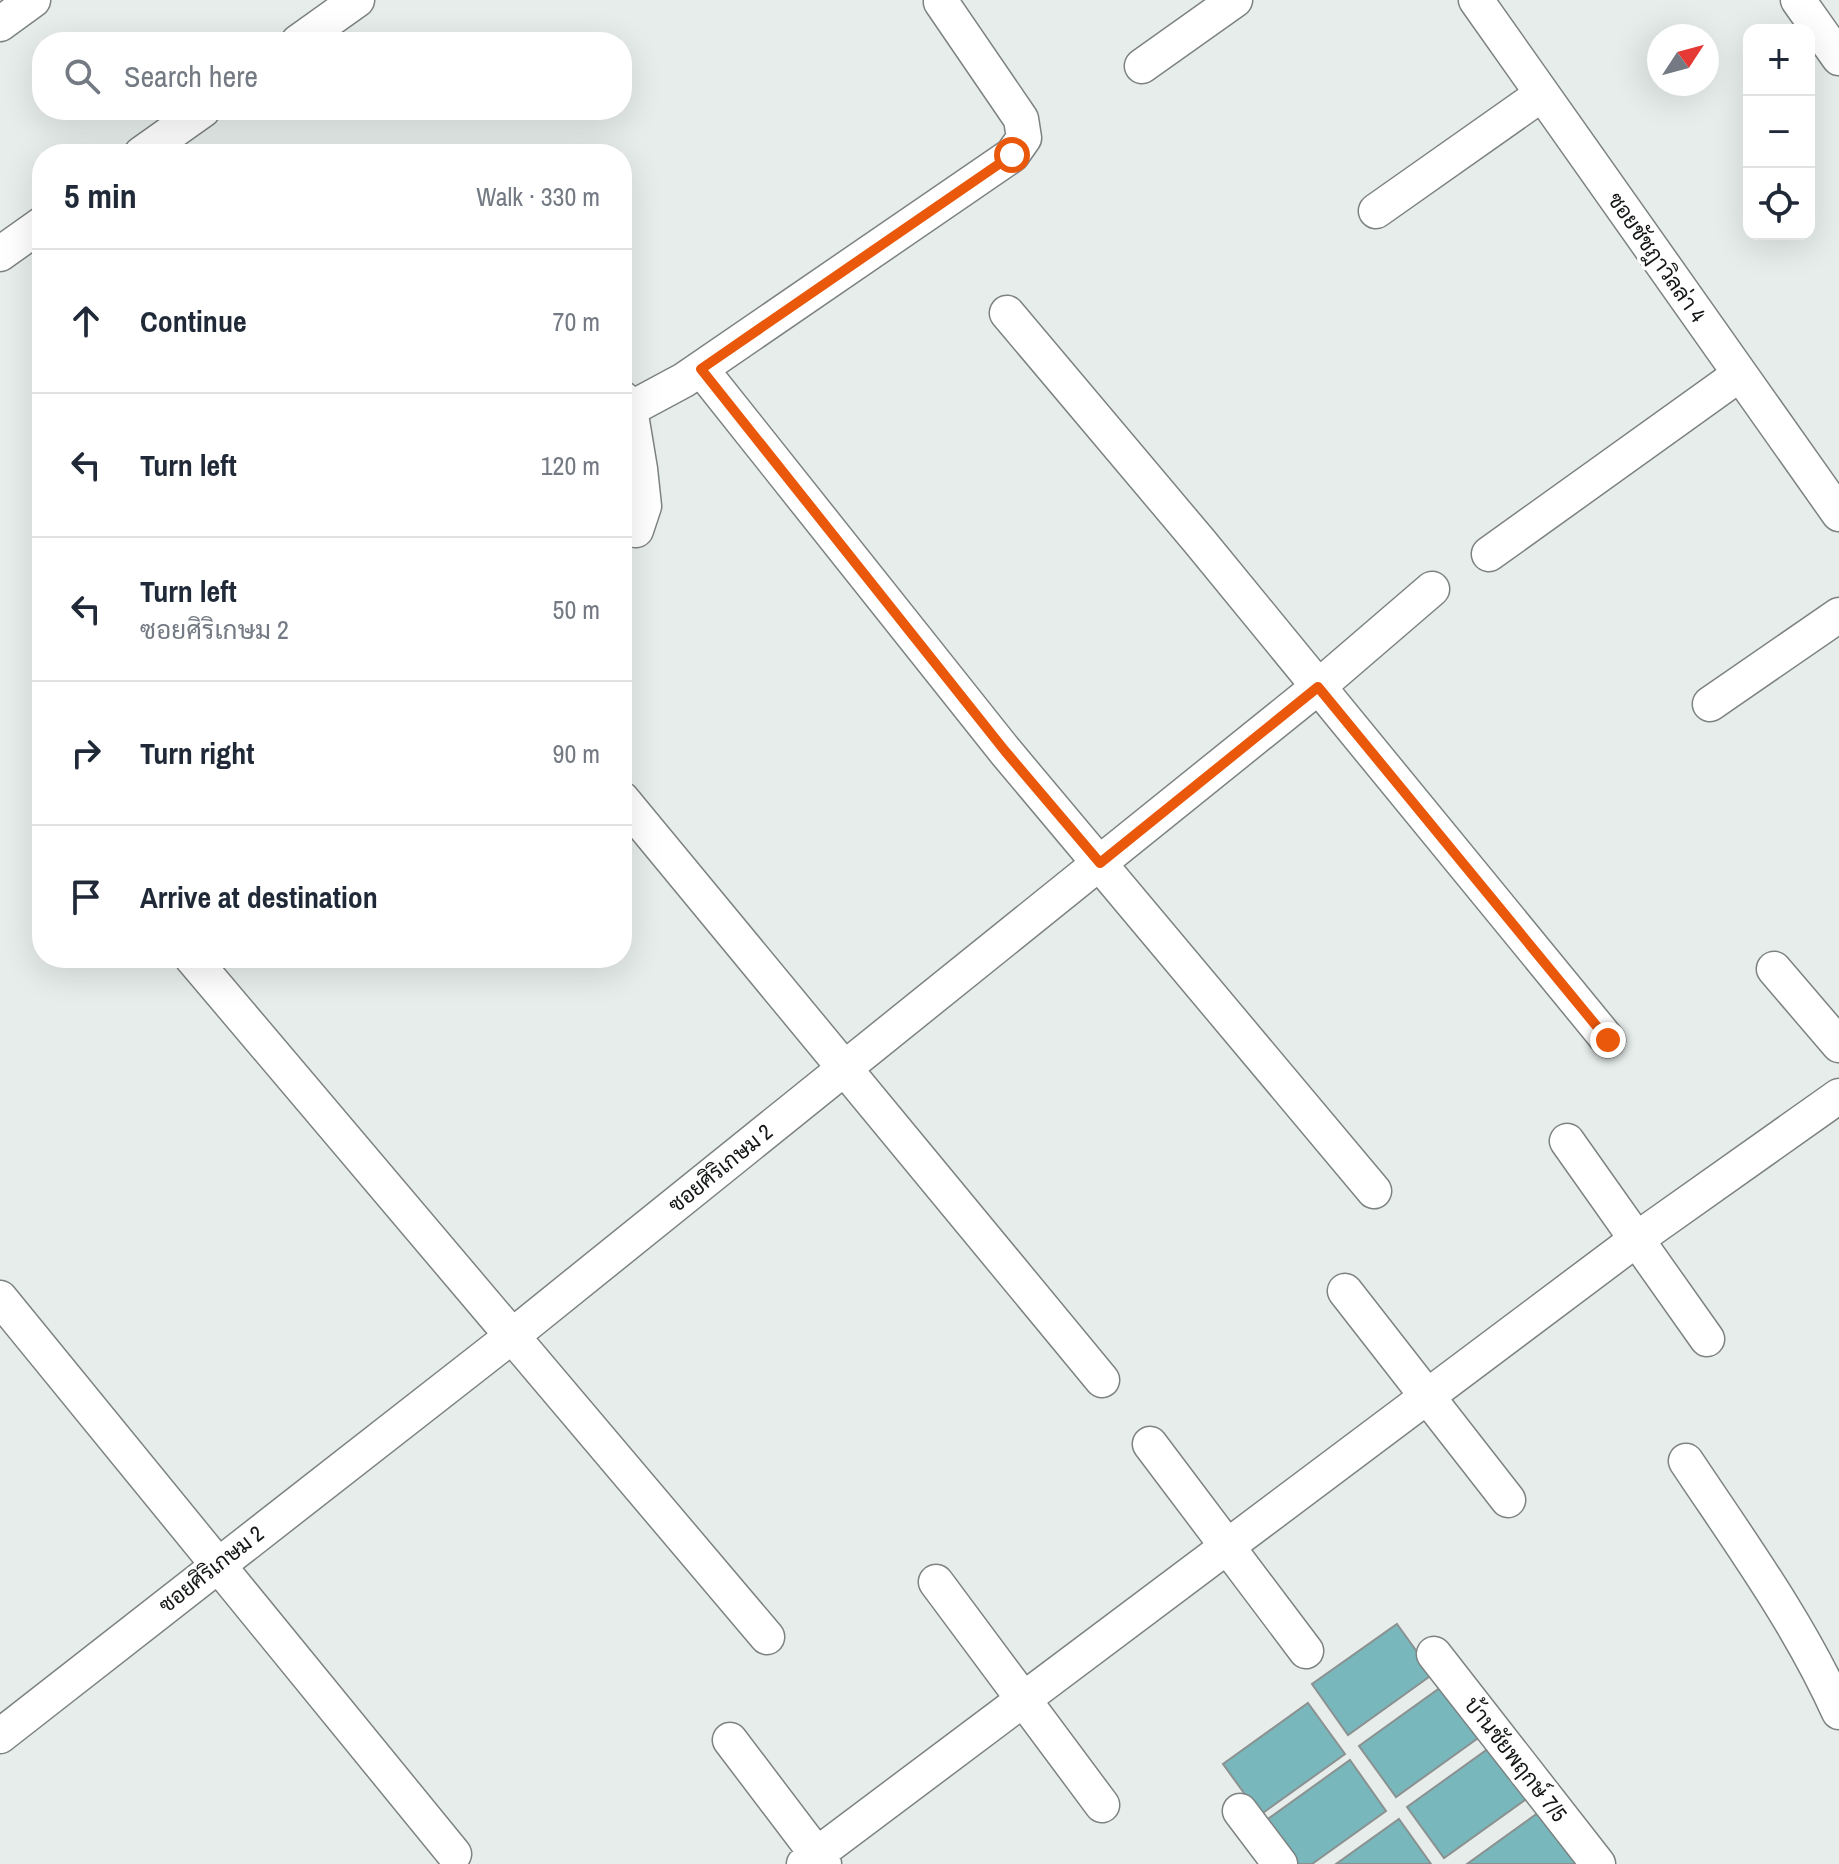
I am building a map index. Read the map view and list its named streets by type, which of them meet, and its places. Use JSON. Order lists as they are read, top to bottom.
{
  "streets": {
    "street": ["ซอยชัชฎาวิลล่า 4", "ซอยศิริเกษม 2", "บ้านชัยพฤกษ์ 7/5"]
  },
  "north": "top right",
  "page": {
    "map_buttons": ["+", "−"],
    "search": "Search here",
    "heading": ["5 min", "Walk · 330 m"],
    "list": [
      ["Continue", "70 m"],
      ["Turn left", "120 m"],
      ["Turn left", "ซอยศิริเกษม 2", "50 m"],
      ["Turn right", "90 m"],
      "Arrive at destination"
    ]
  }
}
